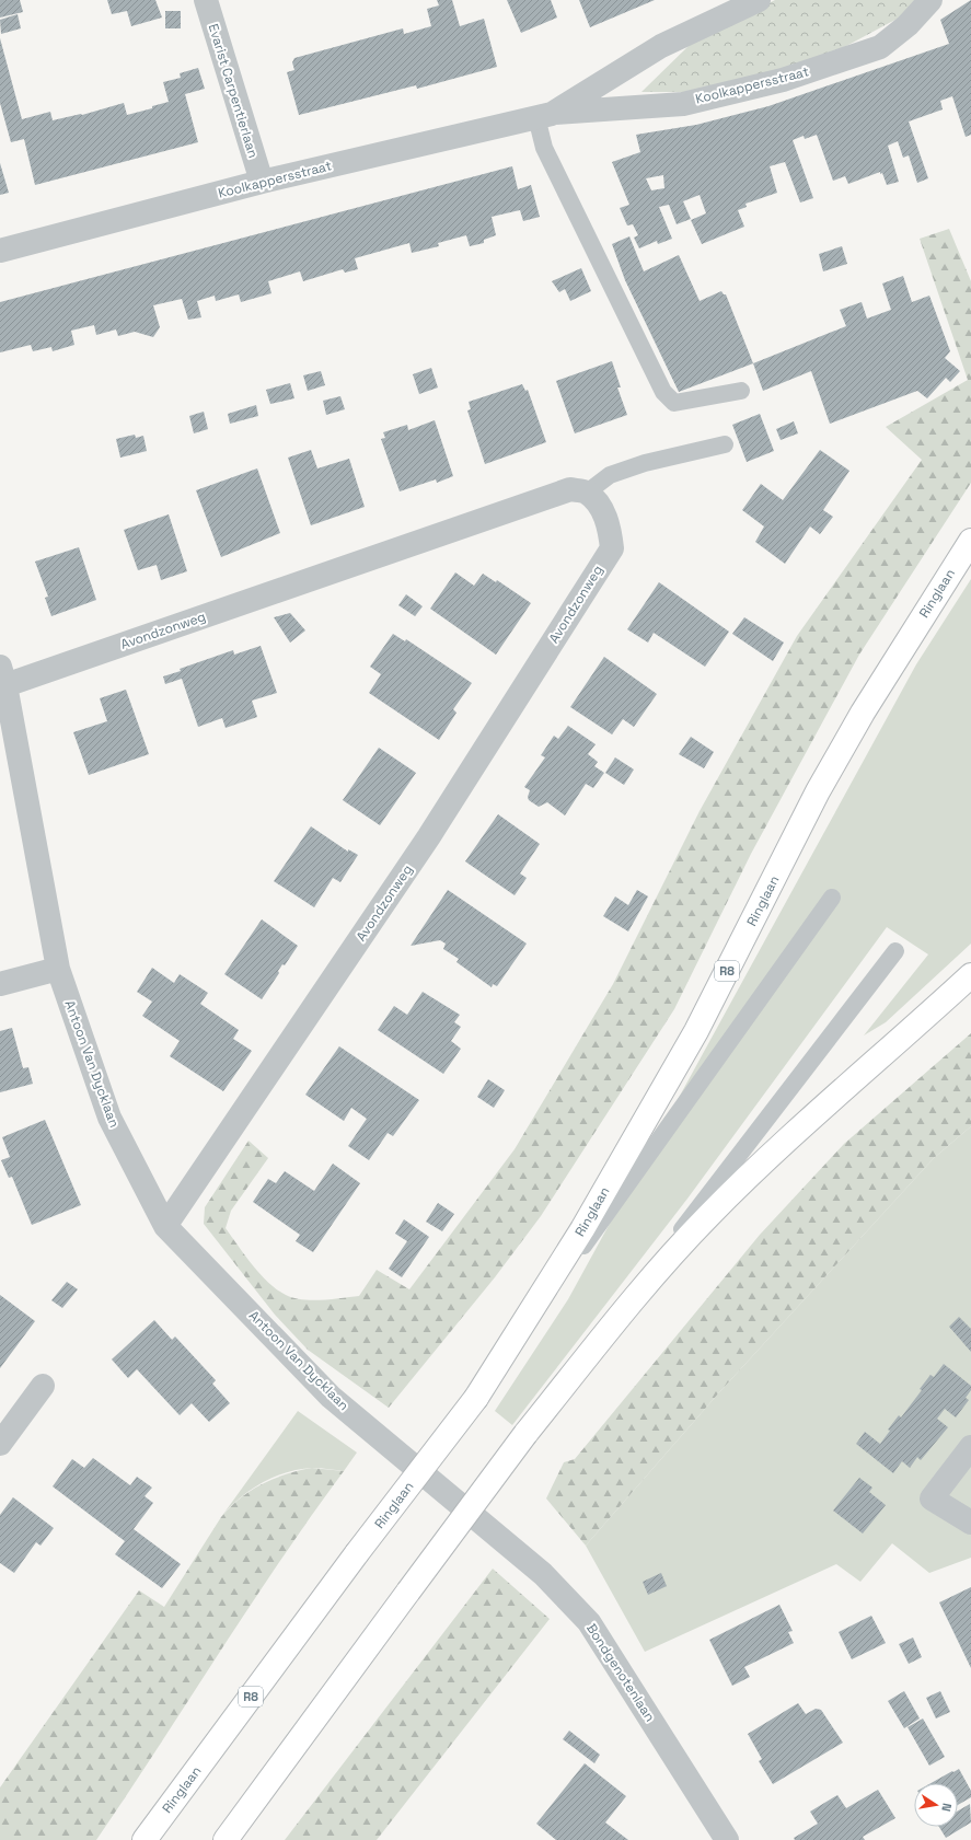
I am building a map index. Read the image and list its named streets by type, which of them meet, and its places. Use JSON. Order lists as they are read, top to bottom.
{
  "streets": {
    "highway": ["Ringlaan", "R8"],
    "street": [
      "Koolkappersstraat",
      "Evarist Carpentierlaan",
      "Avondzonweg",
      "Antoon Van Dycklaan",
      "Bondgenotenlaan"
    ]
  },
  "crossings": [
    ["Koolkappersstraat", "Evarist Carpentierlaan"],
    ["Avondzonweg", "Antoon Van Dycklaan"],
    ["Antoon Van Dycklaan", "Bondgenotenlaan"]
  ],
  "north": "right"
}
